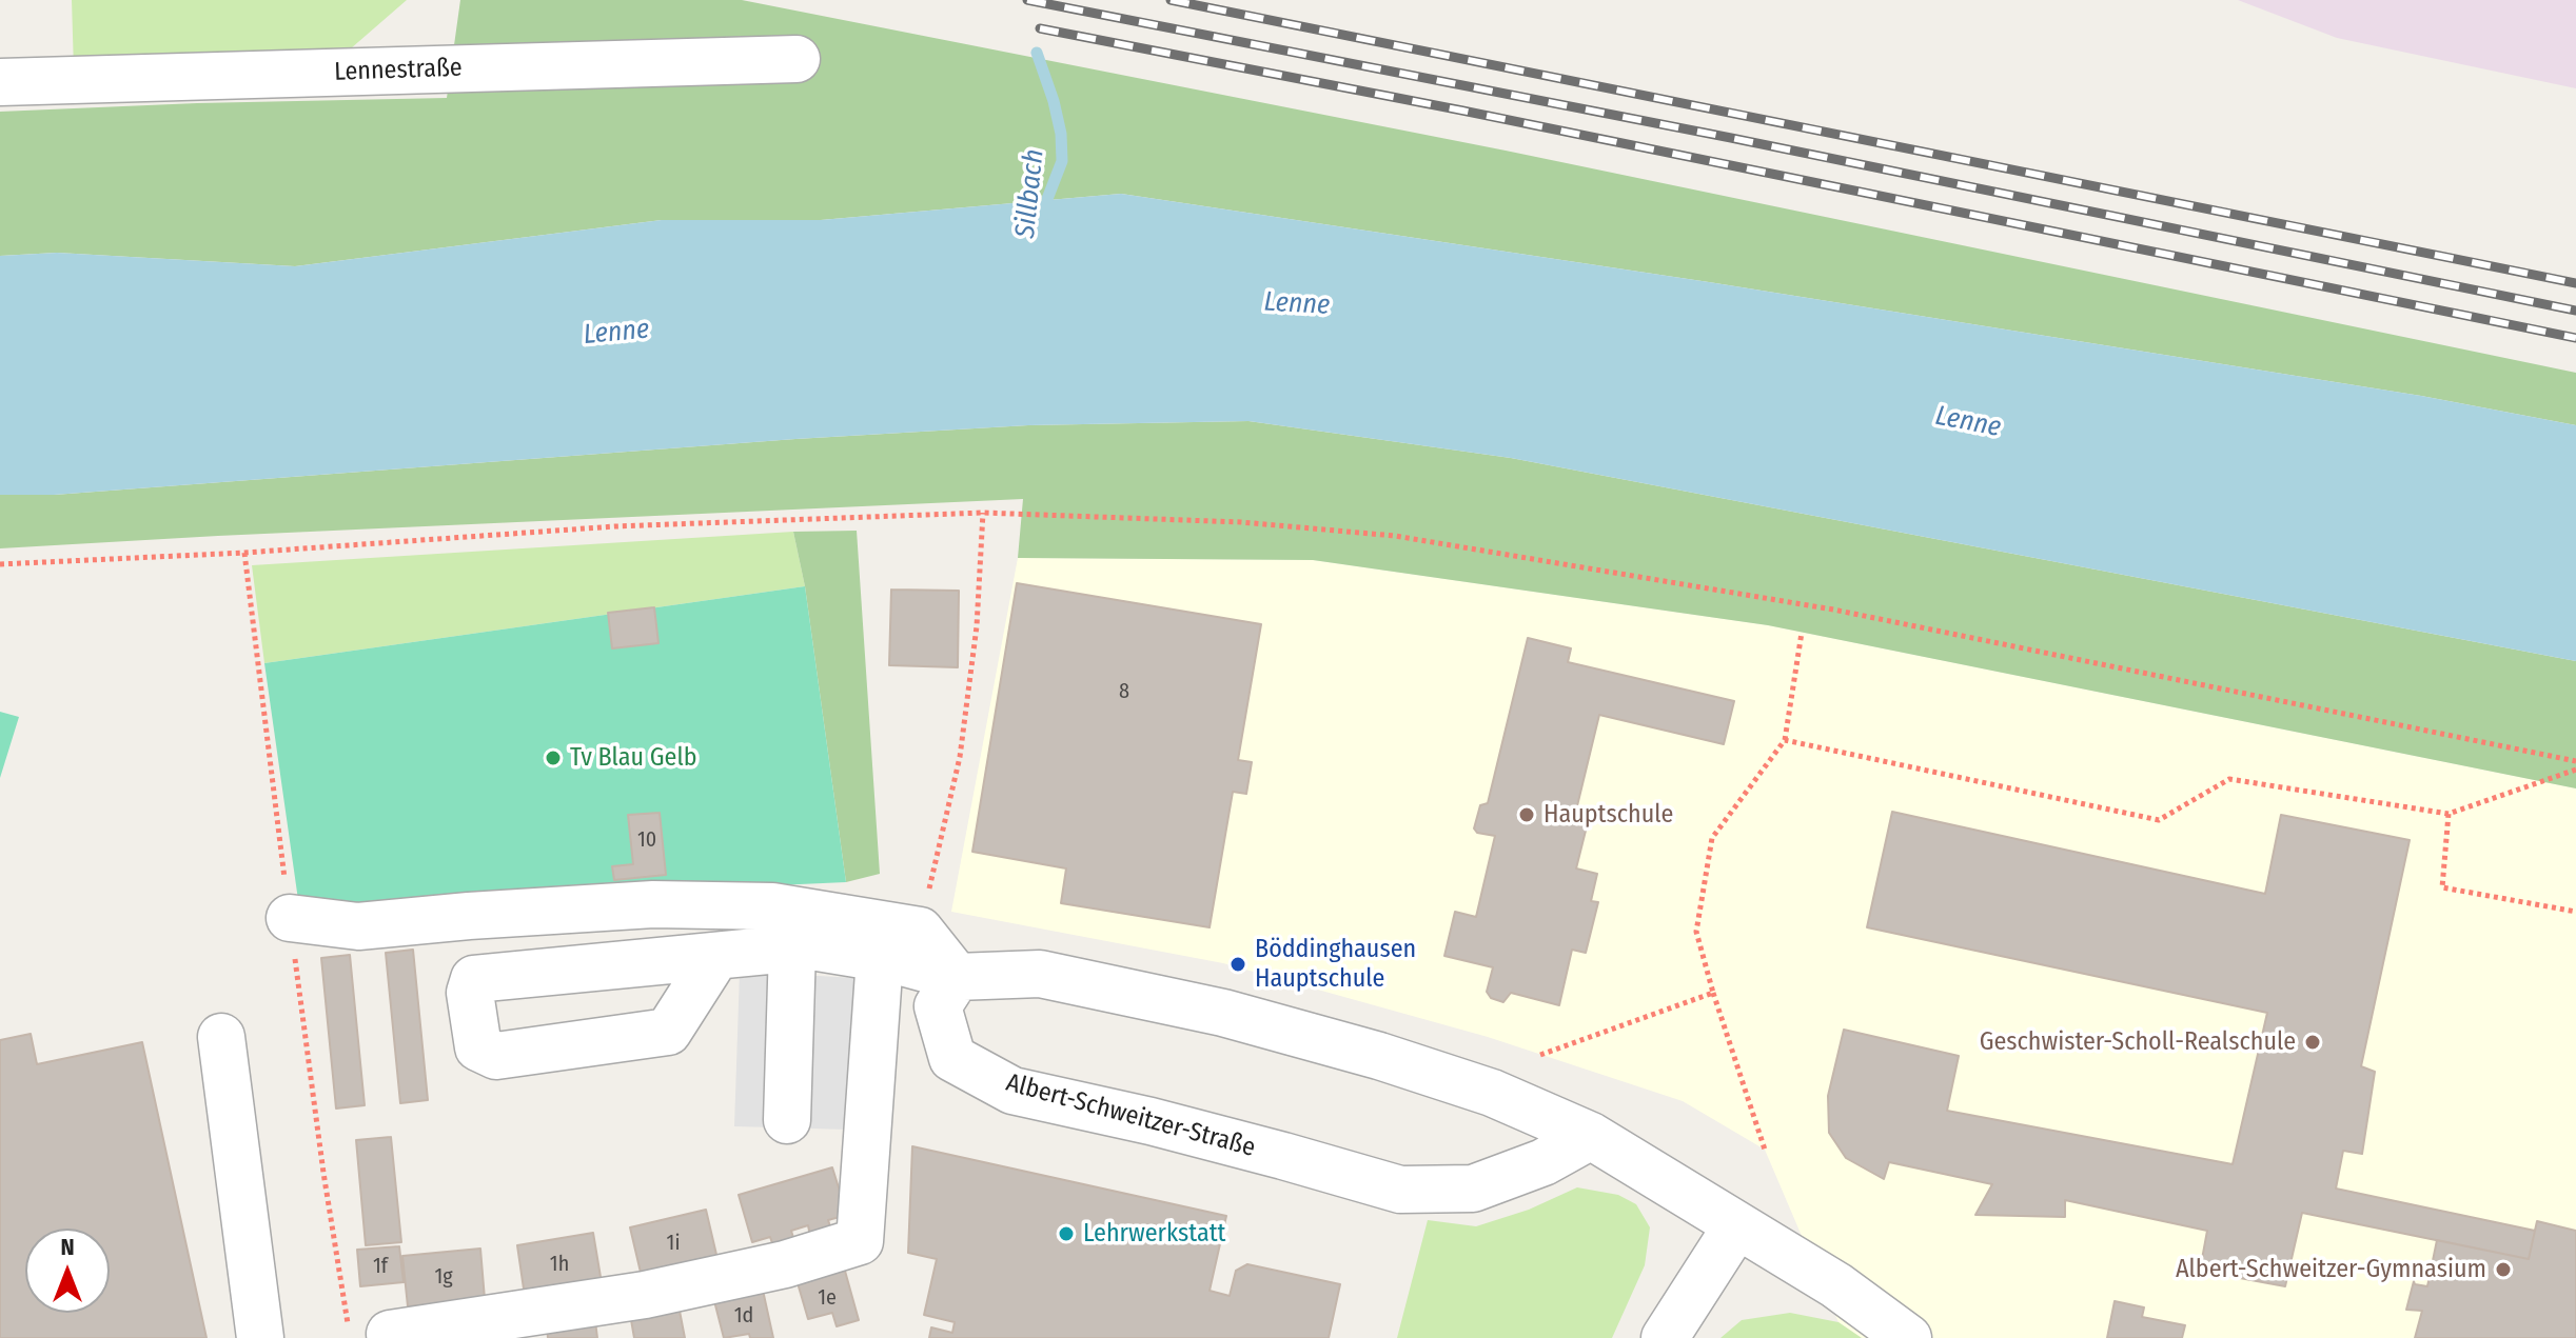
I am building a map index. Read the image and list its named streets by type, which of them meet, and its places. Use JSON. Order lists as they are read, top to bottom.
{
  "streets": {
    "street": ["Lennestraße", "Albert-Schweitzer-Straße"]
  },
  "water": ["Sillbach", "Lenne"],
  "places": [
    "Tv Blau Gelb",
    "Hauptschule",
    "Böddinghausen Hauptschule",
    "Geschwister-Scholl-Realschule",
    "Lehrwerkstatt",
    "Albert-Schweitzer-Gymnasium"
  ],
  "house_numbers": [
    "8",
    "10",
    "1i",
    "1h",
    "1f",
    "1g",
    "1e",
    "1d"
  ],
  "north": "top"
}
